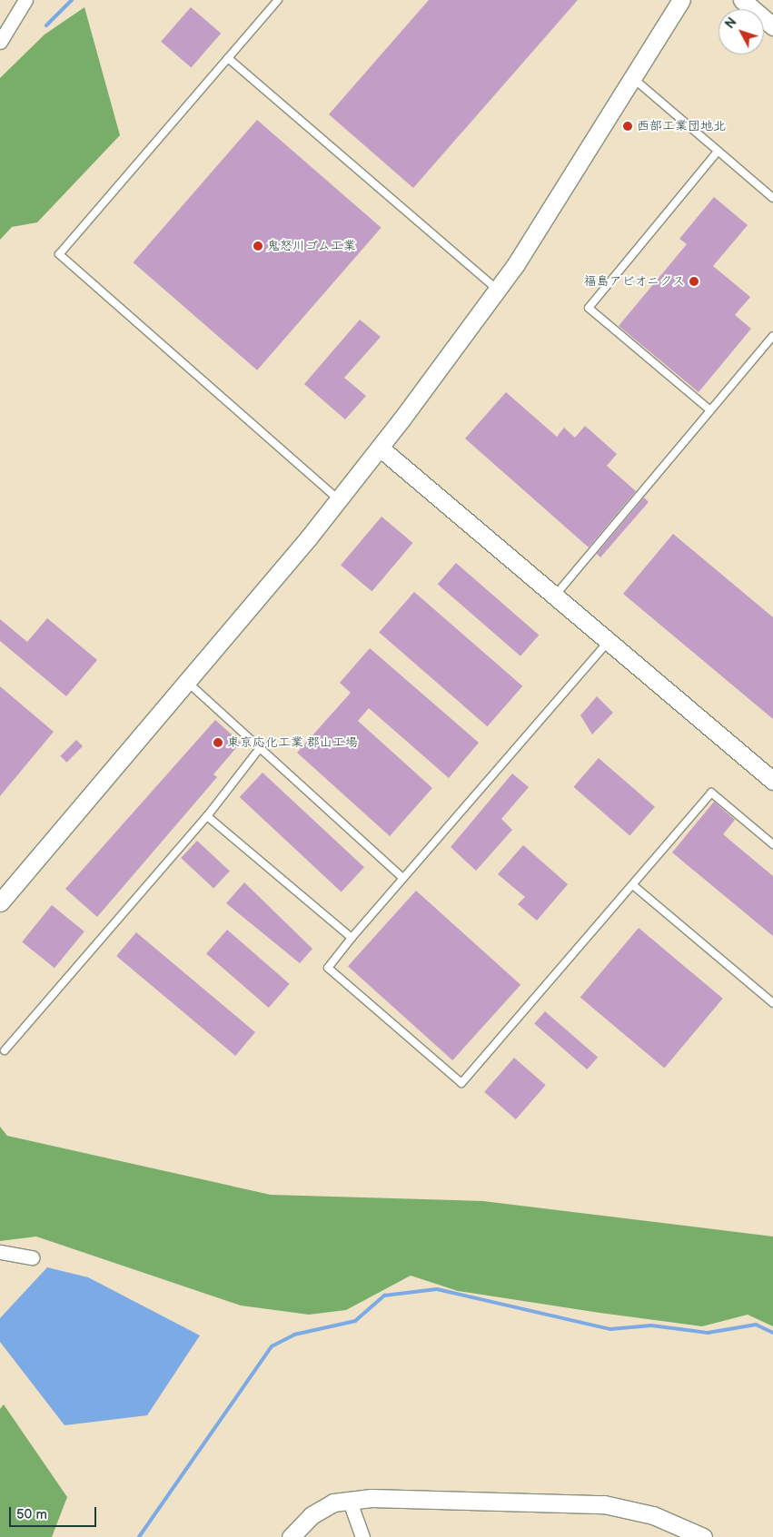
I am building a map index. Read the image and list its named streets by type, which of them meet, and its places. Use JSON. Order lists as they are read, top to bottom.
{
  "places": [
    "西部工業団地北",
    "鬼怒川ゴム工業",
    "福島アビオニクス",
    "東京応化工業 郡山工場"
  ],
  "scale_bar": "50 m",
  "north": "top left"
}
